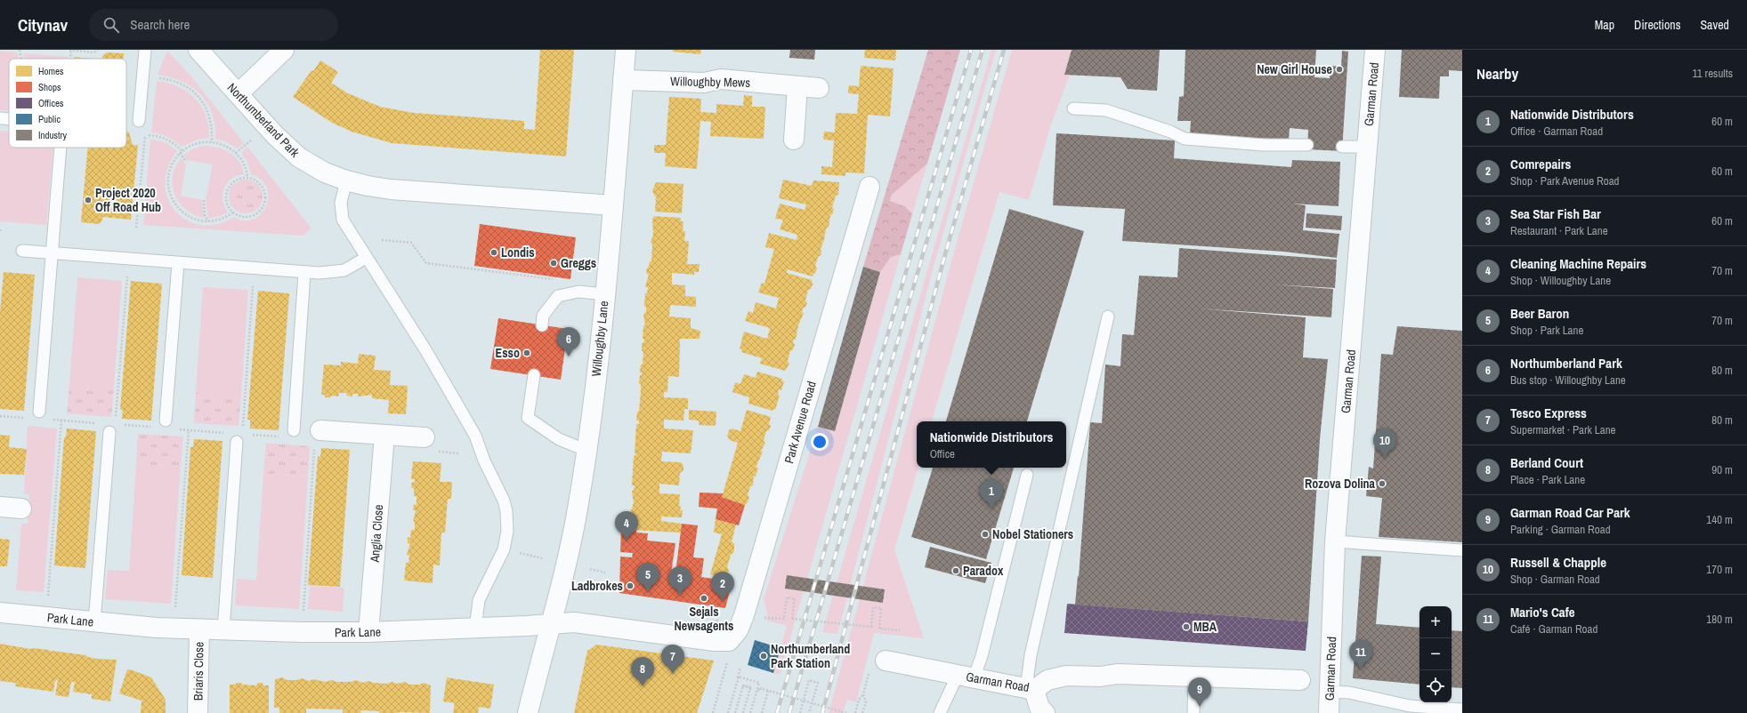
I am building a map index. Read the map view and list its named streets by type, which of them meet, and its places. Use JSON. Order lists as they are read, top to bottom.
{
  "streets": {
    "street": [
      "Willoughby Mews",
      "Garman Road",
      "Northumberland Park",
      "Willoughby Lane",
      "Park Avenue Road",
      "Anglia Close",
      "Park Lane",
      "Briaris Close"
    ]
  },
  "crossings": [
    ["Willoughby Mews", "Willoughby Lane"],
    ["Northumberland Park", "Willoughby Lane"],
    ["Willoughby Lane", "Park Lane"],
    ["Park Avenue Road", "Park Lane"],
    ["Anglia Close", "Park Lane"],
    ["Park Lane", "Briaris Close"]
  ],
  "places": [
    "New Girl House",
    "Project 2020 Off Road Hub",
    "Londis",
    "Greggs",
    "Esso",
    "Rozova Dolina",
    "Nobel Stationers",
    "Paradox",
    "Ladbrokes",
    "Sejals Newsagents",
    "MBA",
    "Northumberland Park Station"
  ],
  "legend": [
    "Homes",
    "Shops",
    "Offices",
    "Public",
    "Industry"
  ],
  "page": {
    "header": "Citynav",
    "search": "Search here",
    "nav": ["Map", "Directions", "Saved"],
    "heading": ["Nearby", "11 results"],
    "list": [
      {
        "mark": "1",
        "name": "Nationwide Distributors",
        "note": "Office · Garman Road",
        "value": "60 m"
      },
      {
        "mark": "2",
        "name": "Comrepairs",
        "note": "Shop · Park Avenue Road",
        "value": "60 m"
      },
      {
        "mark": "3",
        "name": "Sea Star Fish Bar",
        "note": "Restaurant · Park Lane",
        "value": "60 m"
      },
      {
        "mark": "4",
        "name": "Cleaning Machine Repairs",
        "note": "Shop · Willoughby Lane",
        "value": "70 m"
      },
      {
        "mark": "5",
        "name": "Beer Baron",
        "note": "Shop · Park Lane",
        "value": "70 m"
      },
      {
        "mark": "6",
        "name": "Northumberland Park",
        "note": "Bus stop · Willoughby Lane",
        "value": "80 m"
      },
      {
        "mark": "7",
        "name": "Tesco Express",
        "note": "Supermarket · Park Lane",
        "value": "80 m"
      },
      {
        "mark": "8",
        "name": "Berland Court",
        "note": "Place · Park Lane",
        "value": "90 m"
      },
      {
        "mark": "9",
        "name": "Garman Road Car Park",
        "note": "Parking · Garman Road",
        "value": "140 m"
      },
      {
        "mark": "10",
        "name": "Russell & Chapple",
        "note": "Shop · Garman Road",
        "value": "170 m"
      },
      {
        "mark": "11",
        "name": "Mario's Cafe",
        "note": "Café · Garman Road",
        "value": "180 m"
      }
    ],
    "pins": [
      "6",
      "10",
      "1",
      "4",
      "5",
      "3",
      "2",
      "11",
      "7",
      "8",
      "9"
    ],
    "popup": ["Nationwide Distributors", "Office"],
    "map_buttons": ["+", "−"]
  }
}
